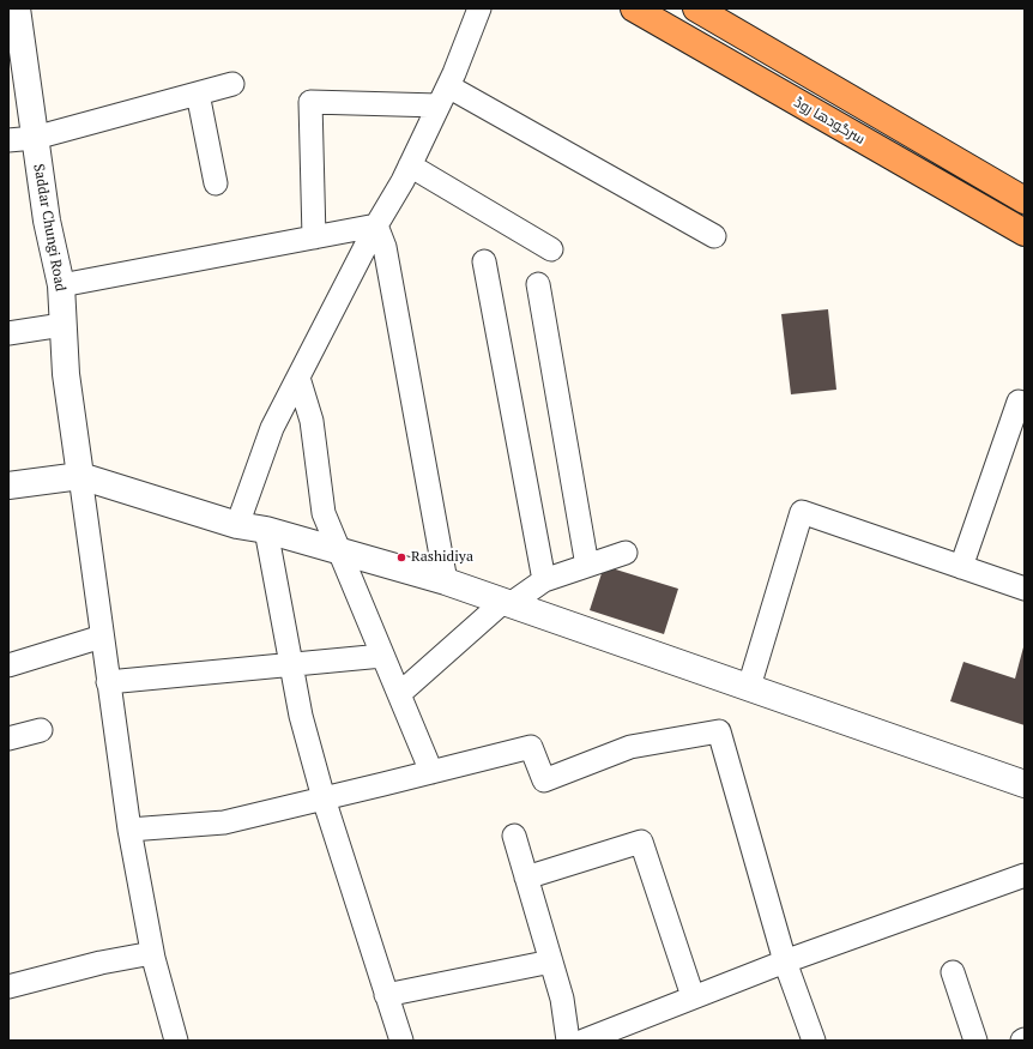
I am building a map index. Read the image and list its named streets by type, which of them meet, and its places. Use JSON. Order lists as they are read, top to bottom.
{
  "streets": {
    "highway": ["سرگودھا روڈ"],
    "street": ["Saddar Chungi Road"]
  },
  "places": ["Rashidiya"]
}
